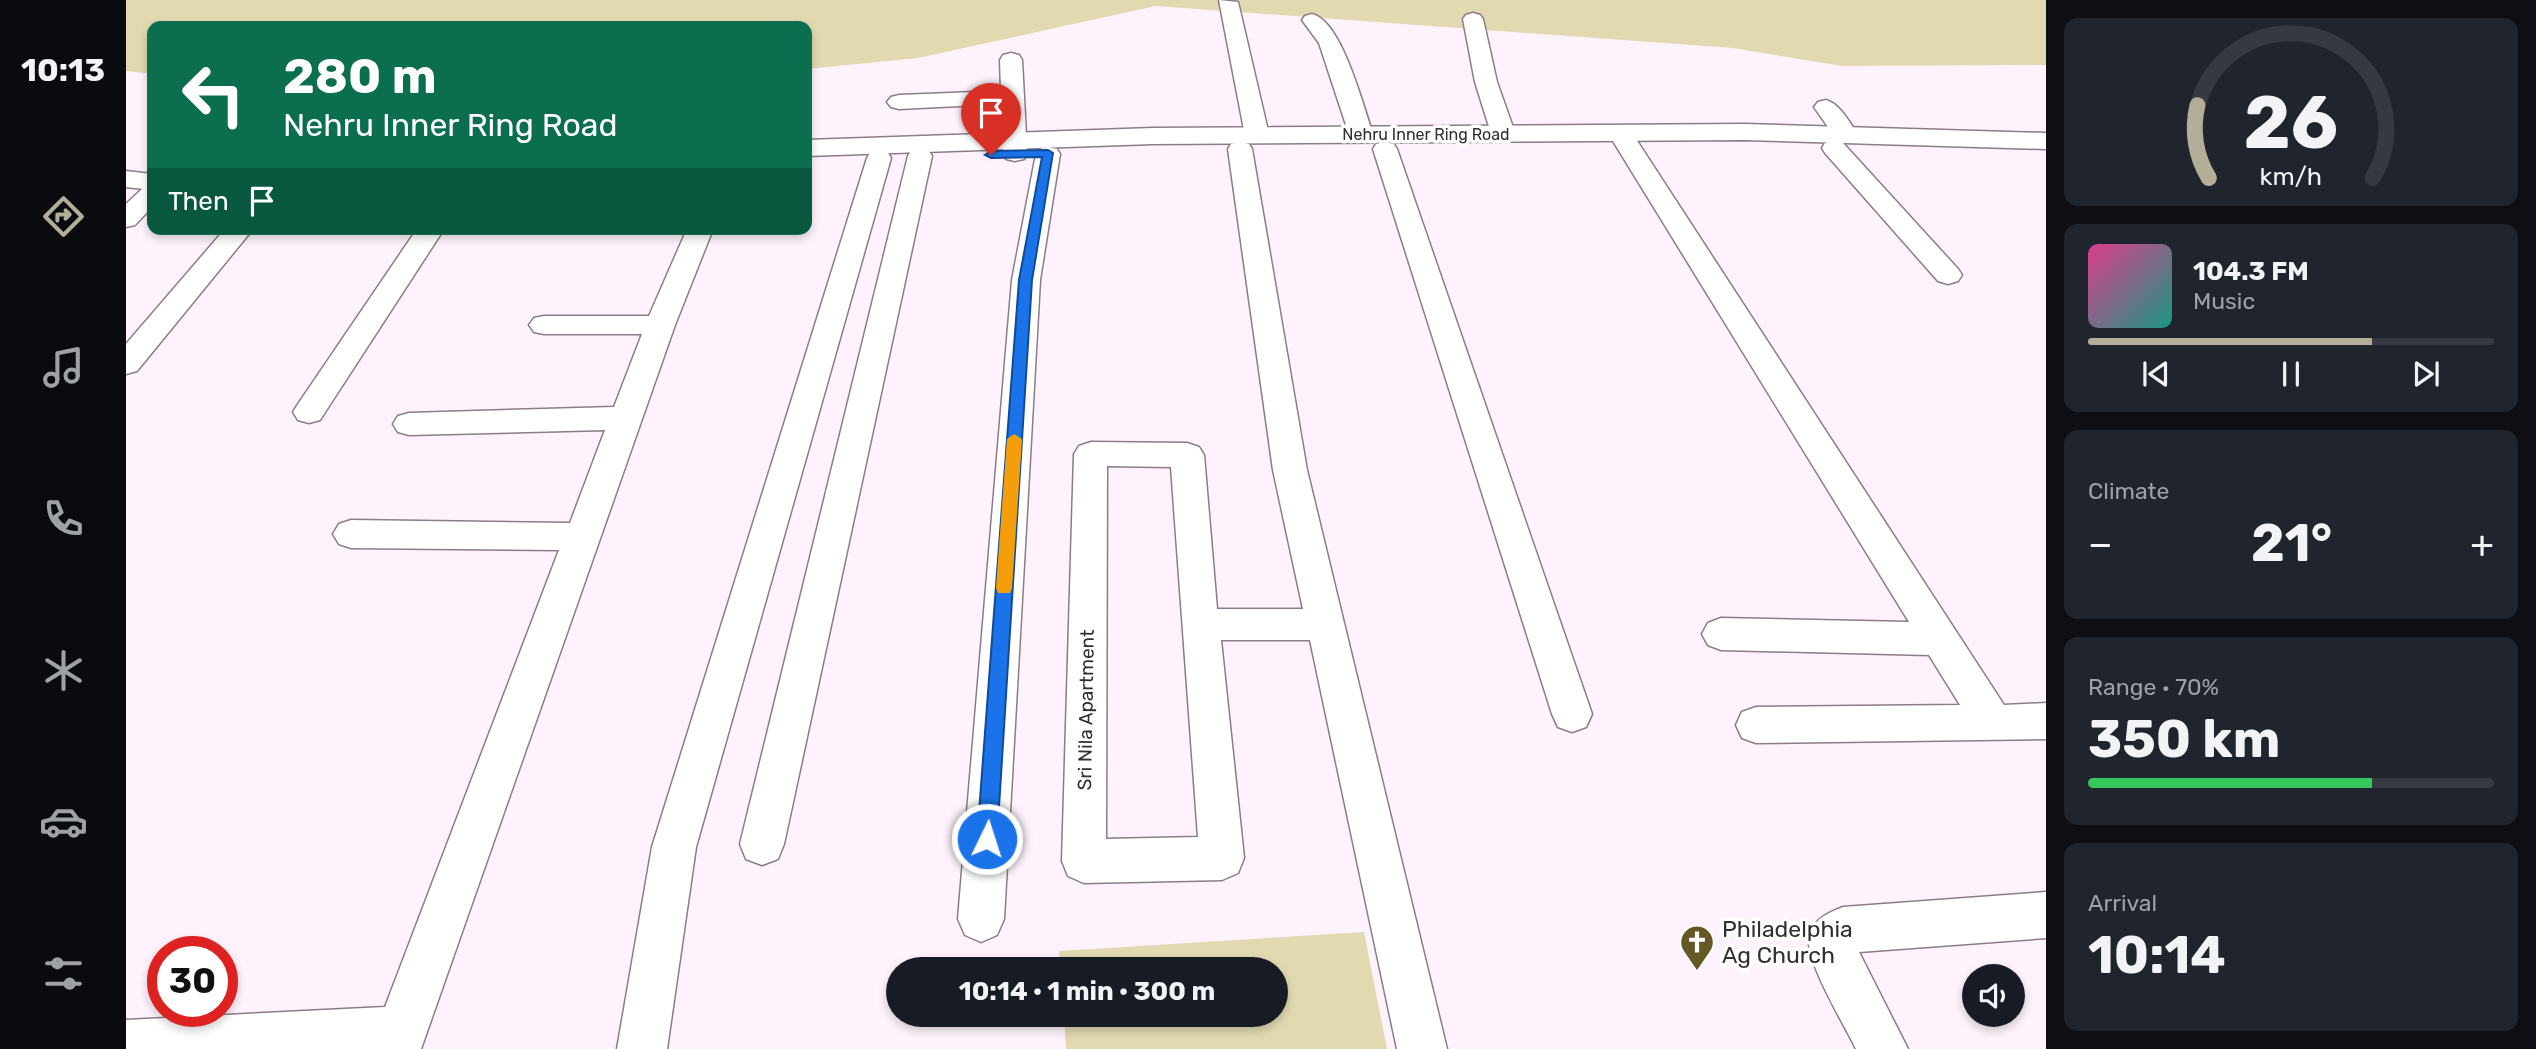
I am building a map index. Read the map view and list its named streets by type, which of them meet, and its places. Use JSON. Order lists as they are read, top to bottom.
{
  "streets": {
    "main road": ["Nehru Inner Ring Road"],
    "street": ["Sri Nila Apartment"]
  },
  "places": {
    "church": ["Philadelphia Ag Church"]
  },
  "page": {
    "tabs": "10:13",
    "turn": ["280 m", "Nehru Inner Ring Road"],
    "then": "Then",
    "song": ["104.3 FM", "Music"],
    "tile": [
      "Climate",
      ["Range · 70%", "350 km"],
      ["Arrival", "10:14"]
    ],
    "heat": ["−", "21°", "+"],
    "limit": "30",
    "trip": "10:14 · 1 min · 300 m",
    "gauge": ["26", "km/h"]
  }
}
